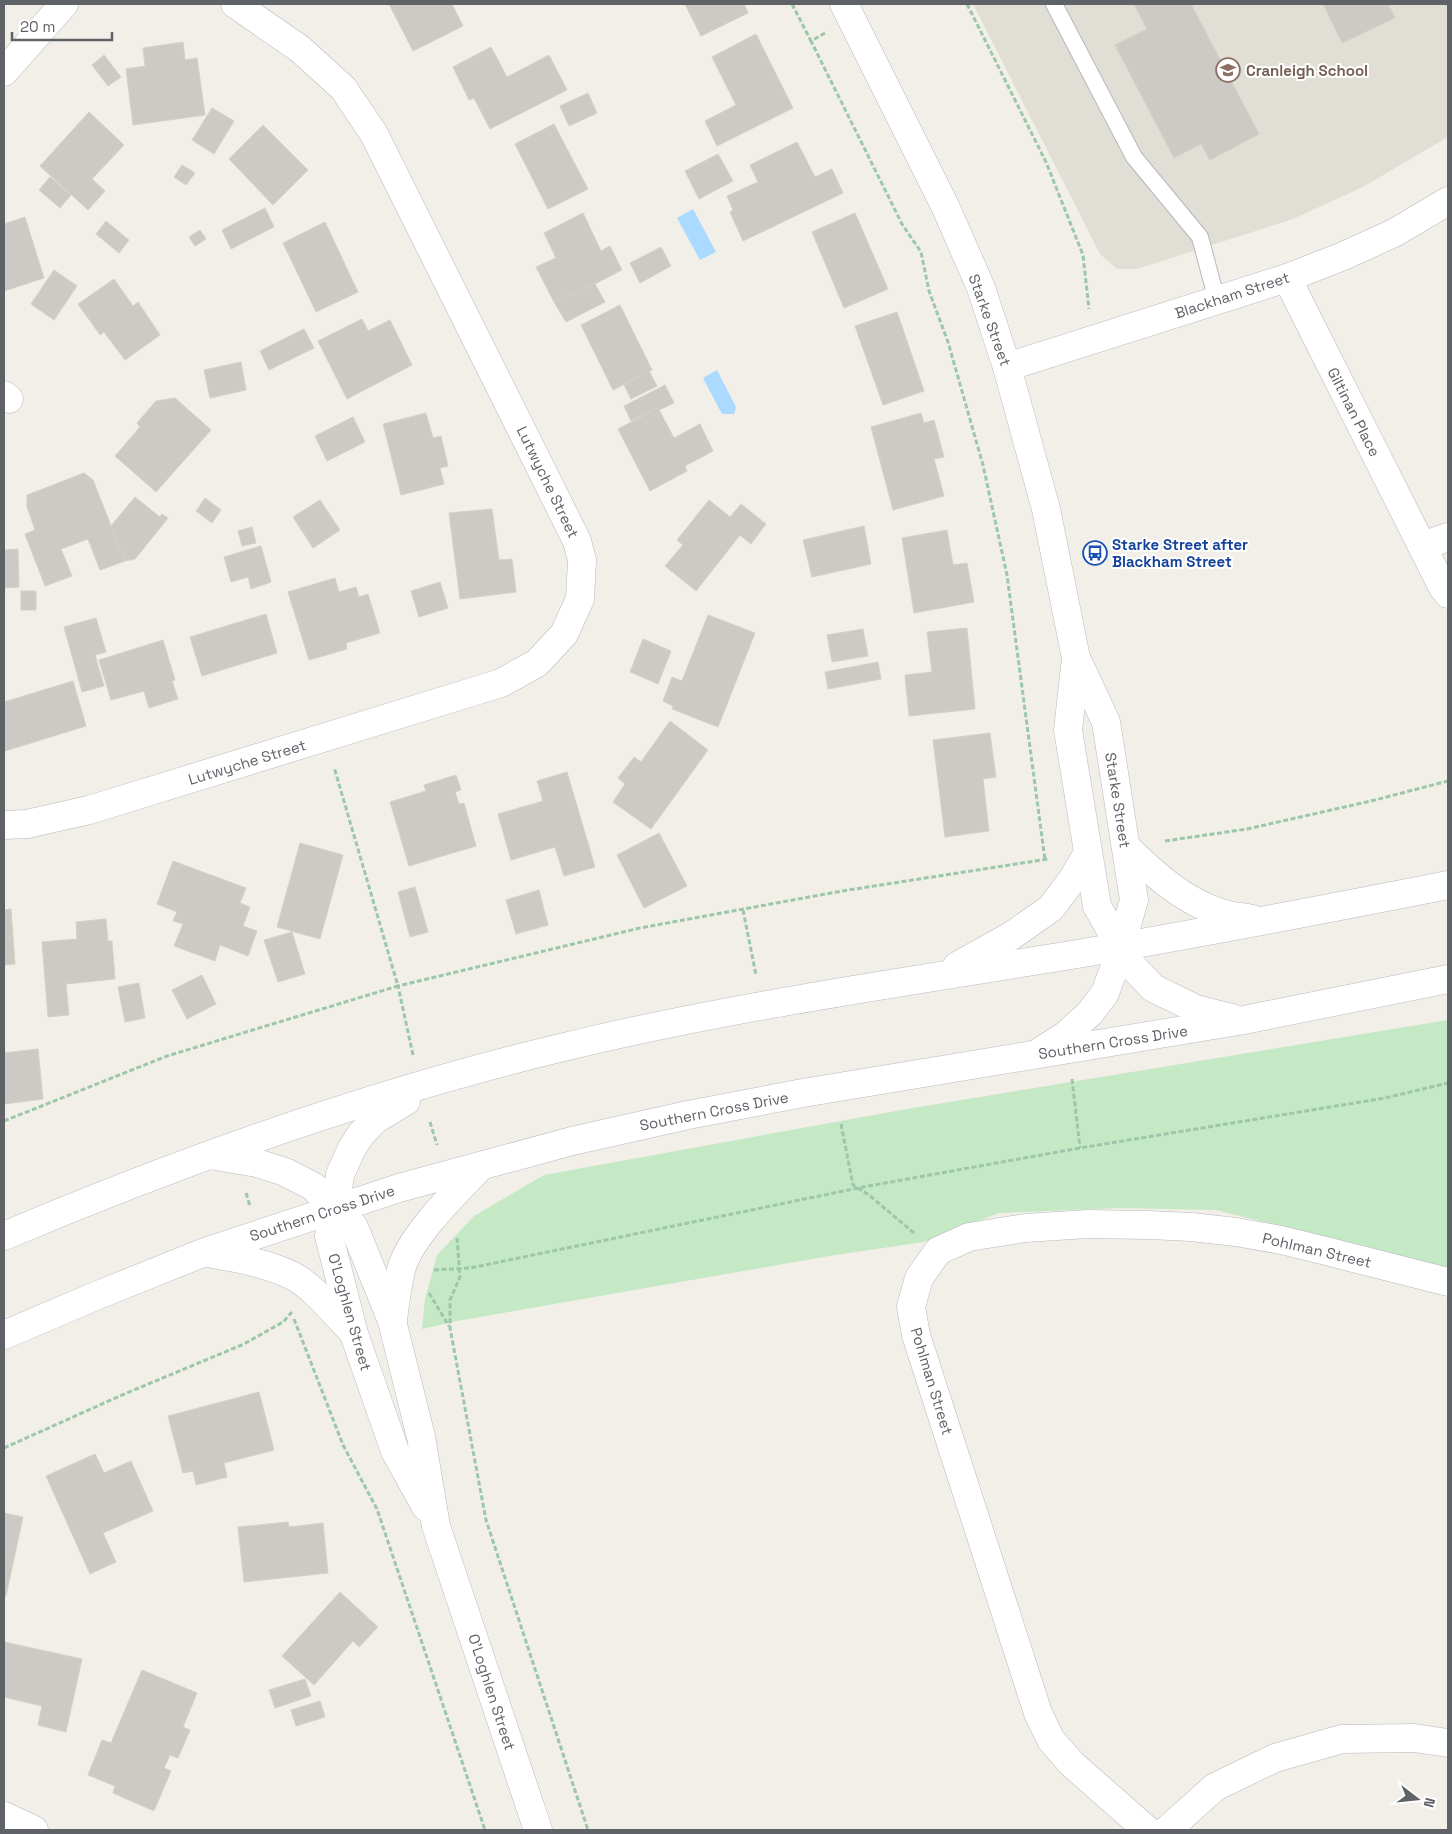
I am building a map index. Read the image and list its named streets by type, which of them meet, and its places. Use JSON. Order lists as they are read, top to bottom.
{
  "streets": {
    "street": [
      "Blackham Street",
      "Starke Street",
      "Giltinan Place",
      "Lutwyche Street",
      "Southern Cross Drive",
      "Pohlman Street",
      "O'Loghlen Street"
    ]
  },
  "crossings": [
    ["Blackham Street", "Starke Street"],
    ["Blackham Street", "Giltinan Place"],
    ["Starke Street", "Southern Cross Drive"],
    ["Southern Cross Drive", "O'Loghlen Street"]
  ],
  "places": {
    "school or university": ["Cranleigh School"],
    "bus stop": ["Starke Street after Blackham Street"]
  },
  "scale_bar": "20 m",
  "north": "right"
}
